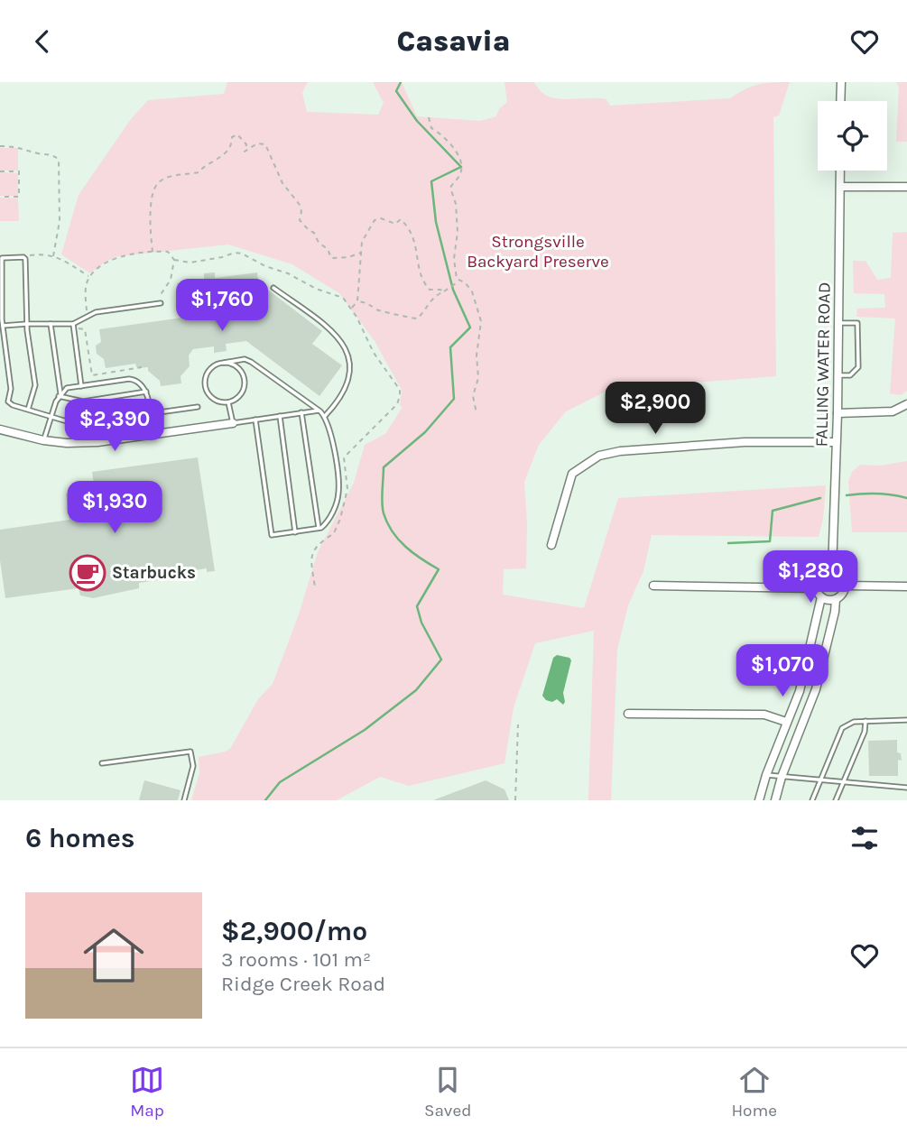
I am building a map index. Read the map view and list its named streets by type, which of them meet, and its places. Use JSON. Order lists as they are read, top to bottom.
{
  "streets": {
    "street": ["FALLING WATER ROAD"]
  },
  "parks": ["Strongsville Backyard Preserve"],
  "places": {
    "cafe": ["Starbucks"]
  },
  "page": {
    "header": "Casavia",
    "price": [
      "$1,760",
      "$2,900",
      "$2,390",
      "$1,930",
      "$1,280",
      "$1,070"
    ],
    "heading": "6 homes",
    "list": [
      {
        "name": "$2,900/mo",
        "note": "3 rooms · 101 m² · Ridge Creek Road"
      }
    ],
    "tabs": ["Map", "Saved", "Home"]
  }
}
